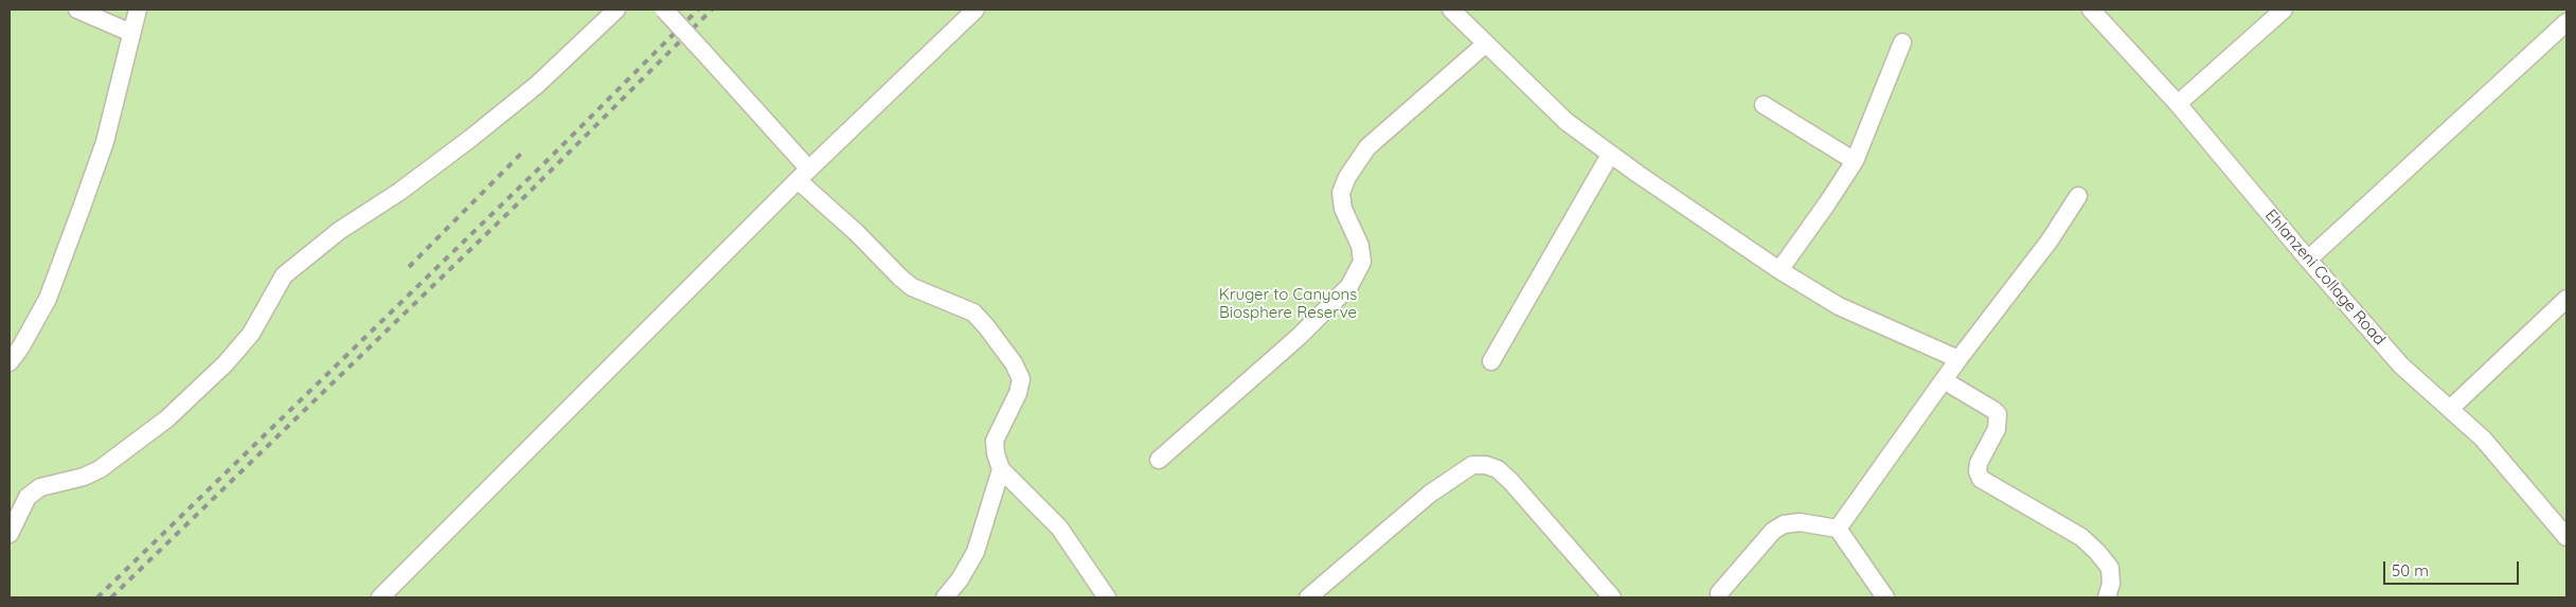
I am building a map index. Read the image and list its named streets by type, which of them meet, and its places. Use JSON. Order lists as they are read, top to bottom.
{
  "streets": {
    "street": ["Ehlanzeni Collage Road"]
  },
  "parks": ["Kruger to Canyons Biosphere Reserve"],
  "scale_bar": "50 m"
}
